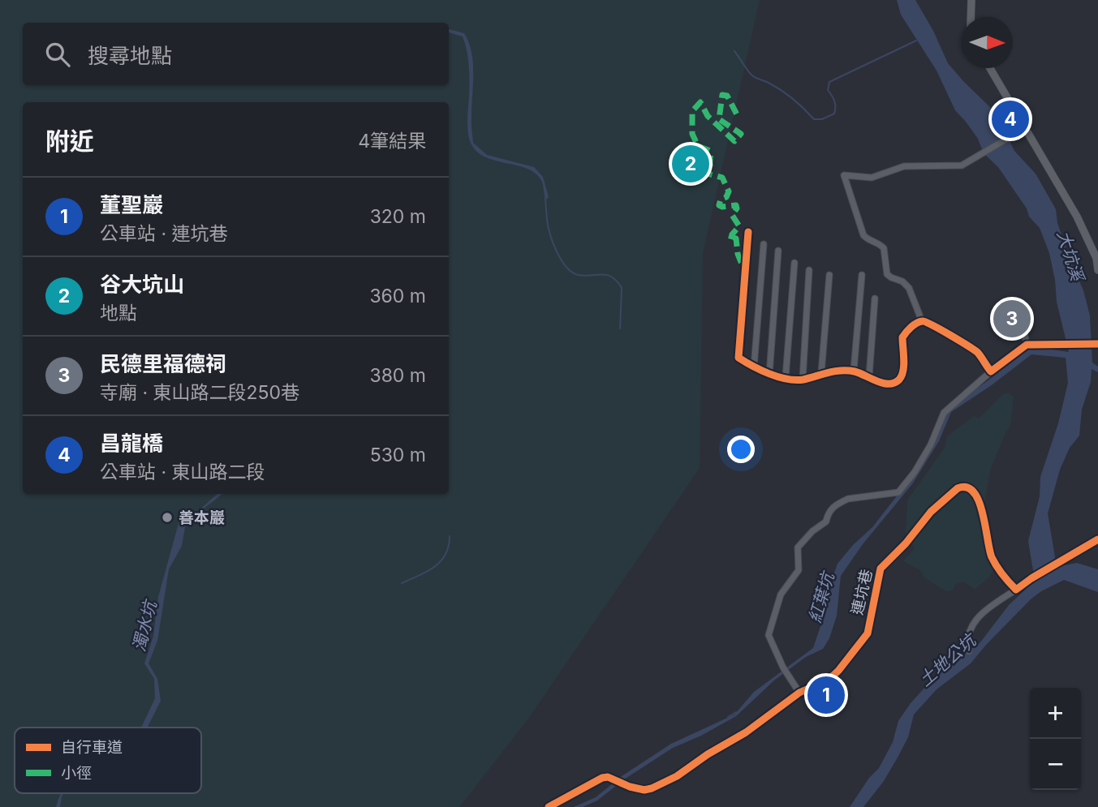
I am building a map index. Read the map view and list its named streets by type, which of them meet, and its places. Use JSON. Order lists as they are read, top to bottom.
{
  "streets": {
    "street": ["連坑巷"]
  },
  "water": [
    "大坑溪",
    "紅葉坑",
    "濁水坑",
    "土地公坑"
  ],
  "places": ["善本巖"],
  "legend": ["自行車道", "小徑"],
  "north": "right",
  "page": {
    "search": "搜尋地點",
    "pins": [
      "4",
      "2",
      "3",
      "1"
    ],
    "heading": ["附近", "4筆結果"],
    "list": [
      {
        "mark": "1",
        "name": "董聖巖",
        "note": "公車站 · 連坑巷",
        "value": "320 m"
      },
      {
        "mark": "2",
        "name": "谷大坑山",
        "note": "地點",
        "value": "360 m"
      },
      {
        "mark": "3",
        "name": "民德里福德祠",
        "note": "寺廟 · 東山路二段250巷",
        "value": "380 m"
      },
      {
        "mark": "4",
        "name": "昌龍橋",
        "note": "公車站 · 東山路二段",
        "value": "530 m"
      }
    ],
    "map_buttons": ["+", "−"]
  }
}
